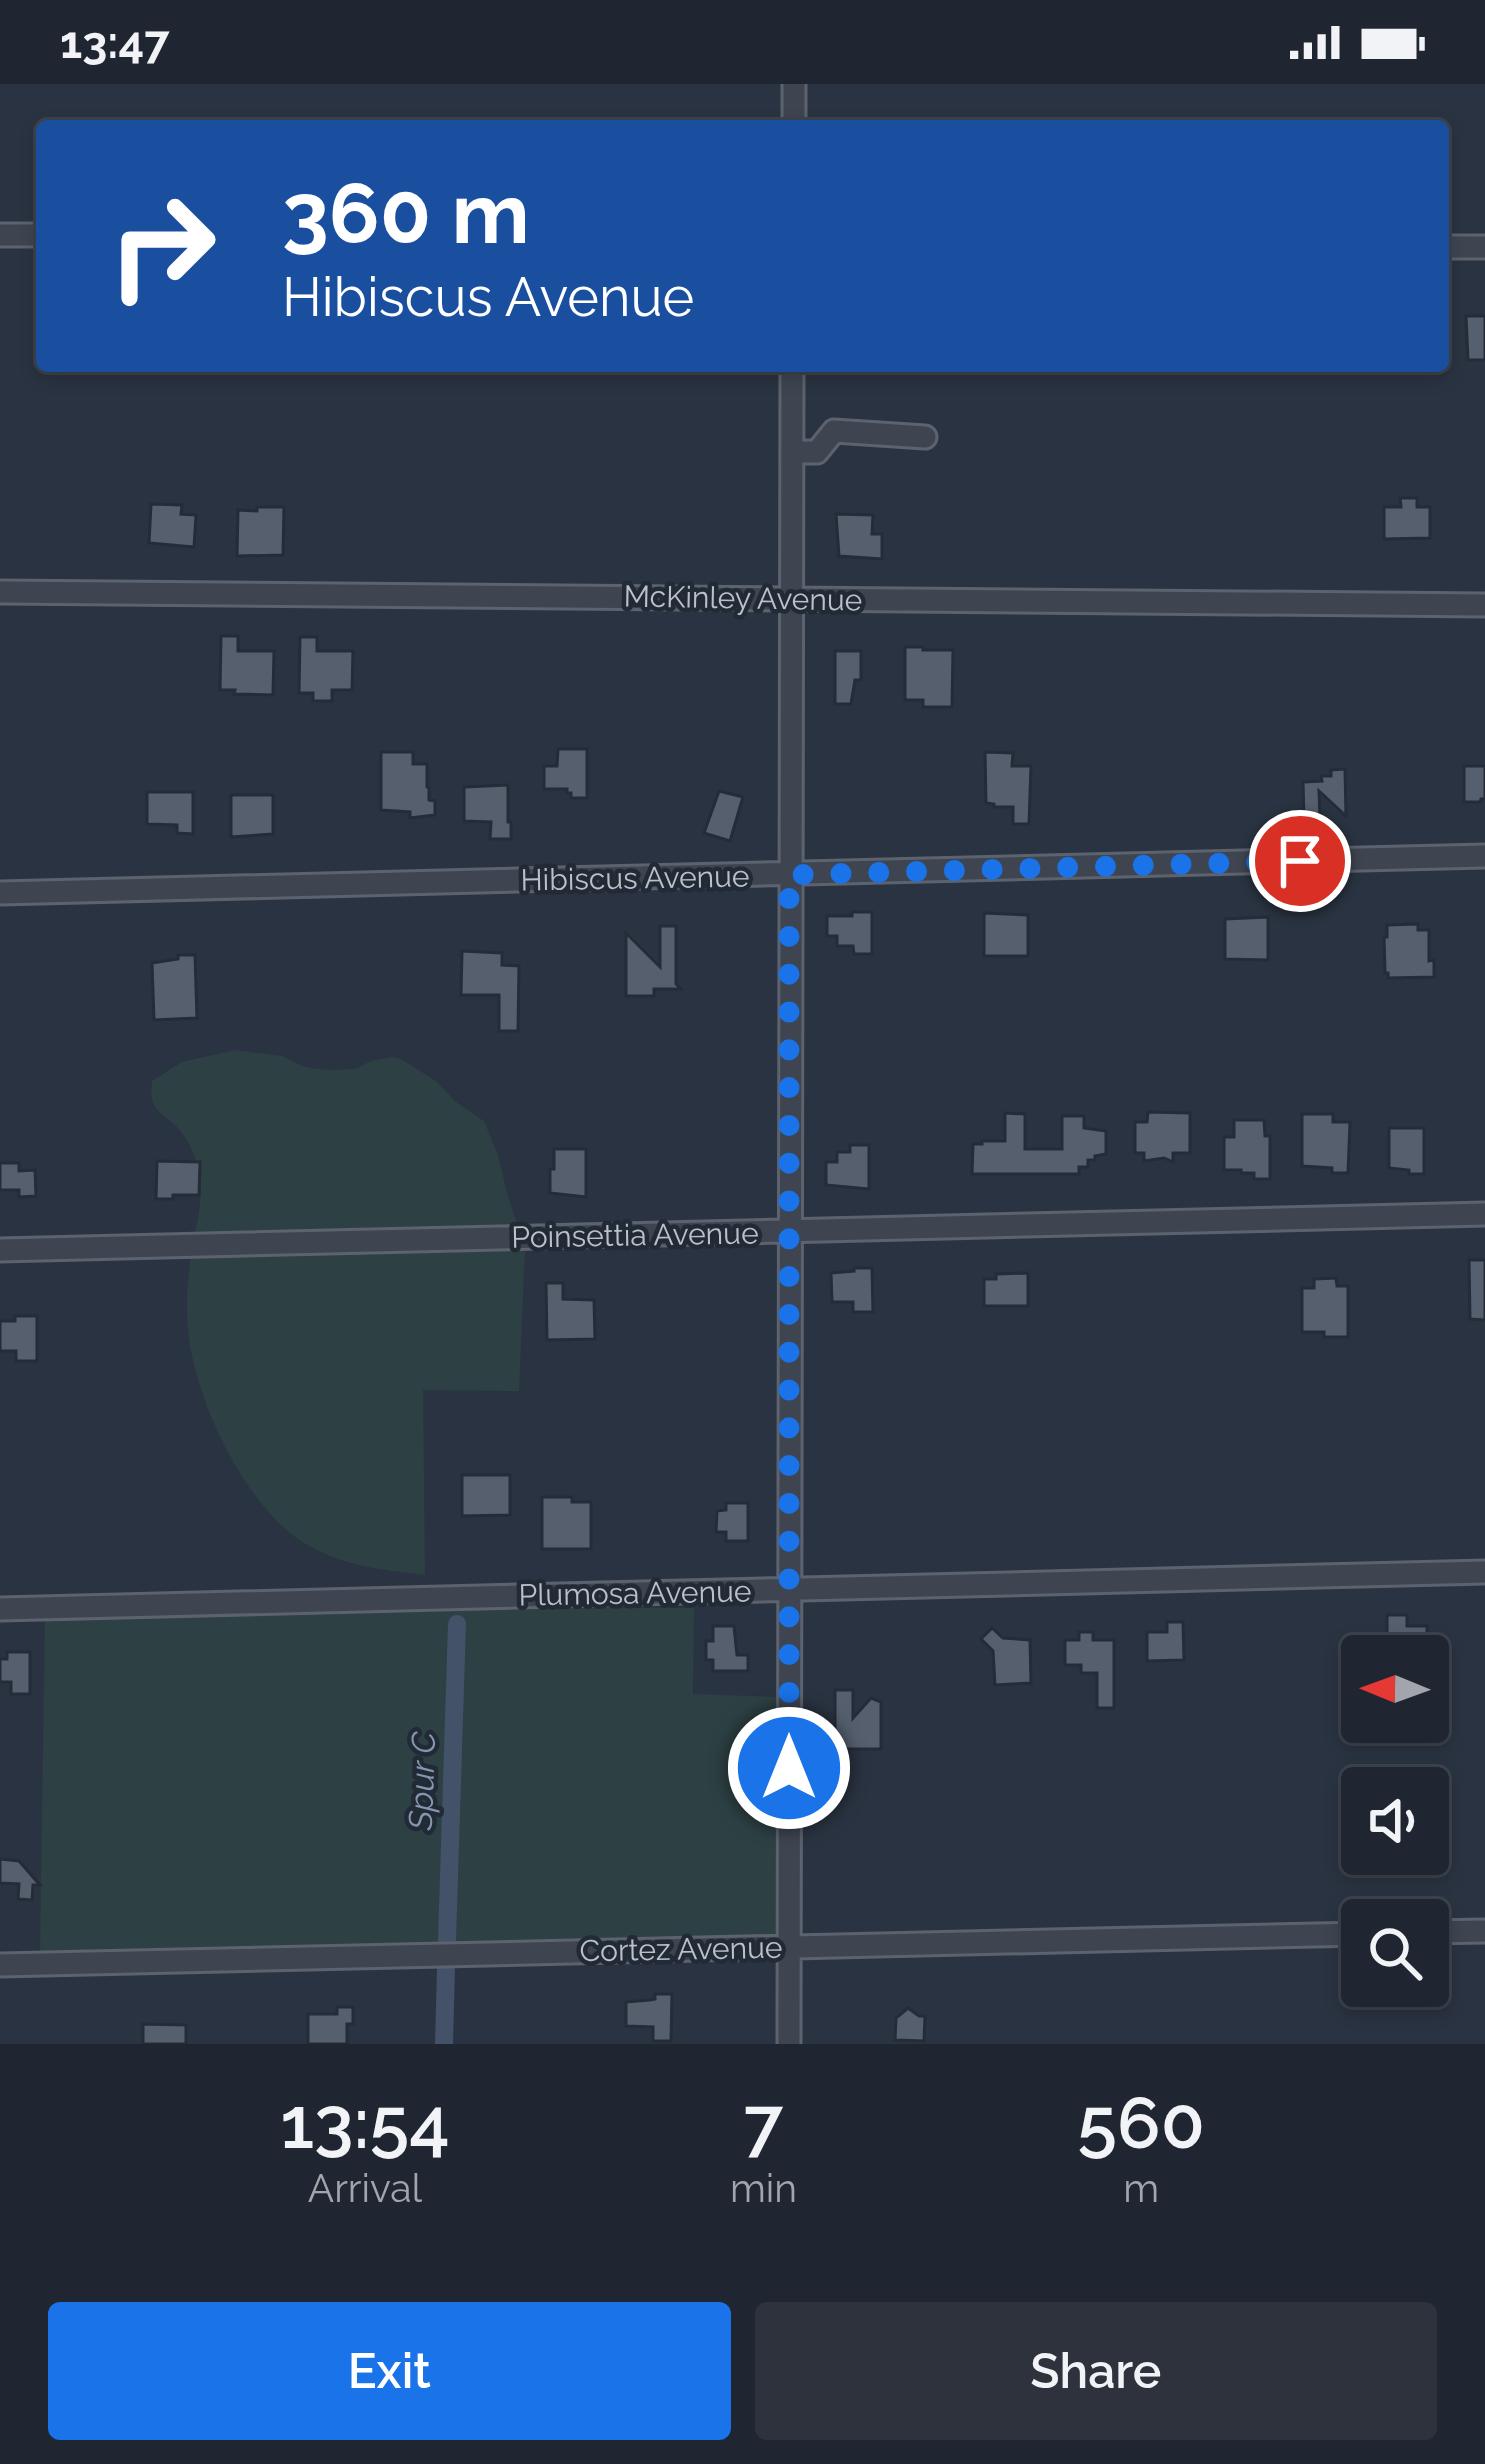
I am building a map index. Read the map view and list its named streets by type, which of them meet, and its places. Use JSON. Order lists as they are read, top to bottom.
{
  "streets": {
    "street": [
      "McKinley Avenue",
      "Hibiscus Avenue",
      "Poinsettia Avenue",
      "Plumosa Avenue",
      "Cortez Avenue"
    ]
  },
  "water": ["Spur C"],
  "north": "left",
  "page": {
    "status": "13:47",
    "turn": ["360 m", "Hibiscus Avenue"],
    "eta": [
      "13:54",
      "Arrival",
      "7",
      "min",
      "560",
      "m"
    ],
    "buttons": ["Exit", "Share"]
  }
}
